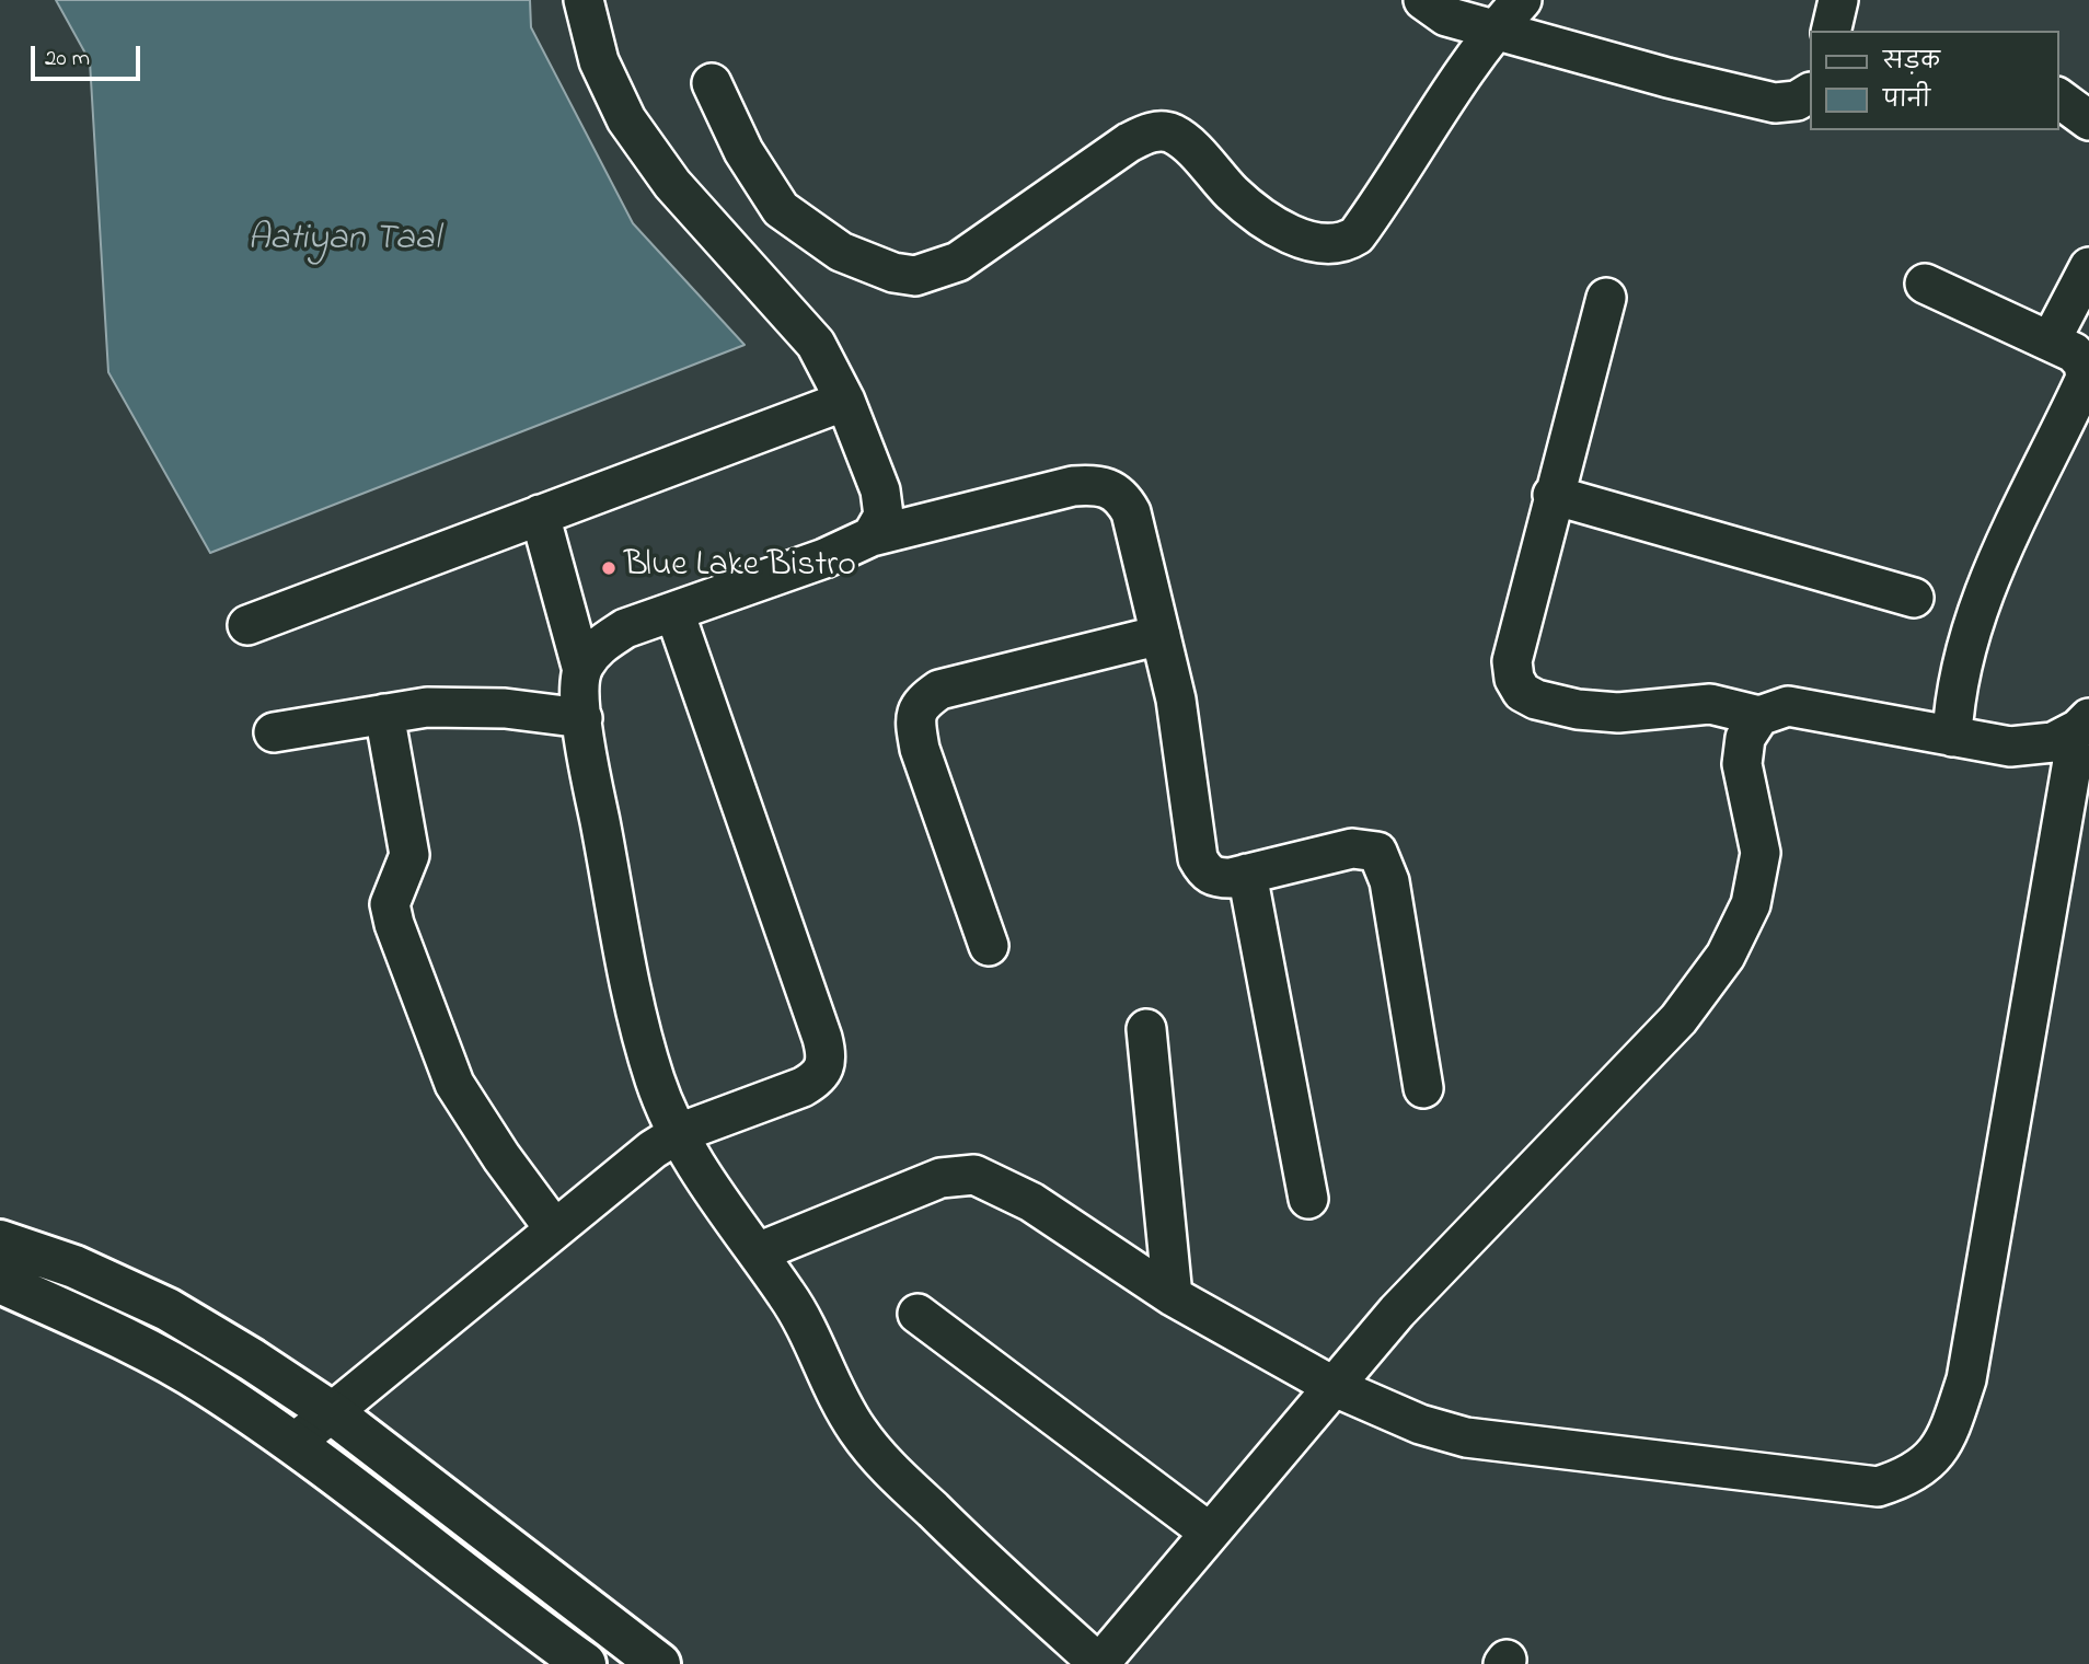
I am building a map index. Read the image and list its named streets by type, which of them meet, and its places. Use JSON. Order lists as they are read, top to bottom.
{
  "water": ["Aatiyan Taal"],
  "places": ["Blue Lake Bistro"],
  "legend": ["सड़क", "पानी"],
  "scale_bar": "20 m"
}
